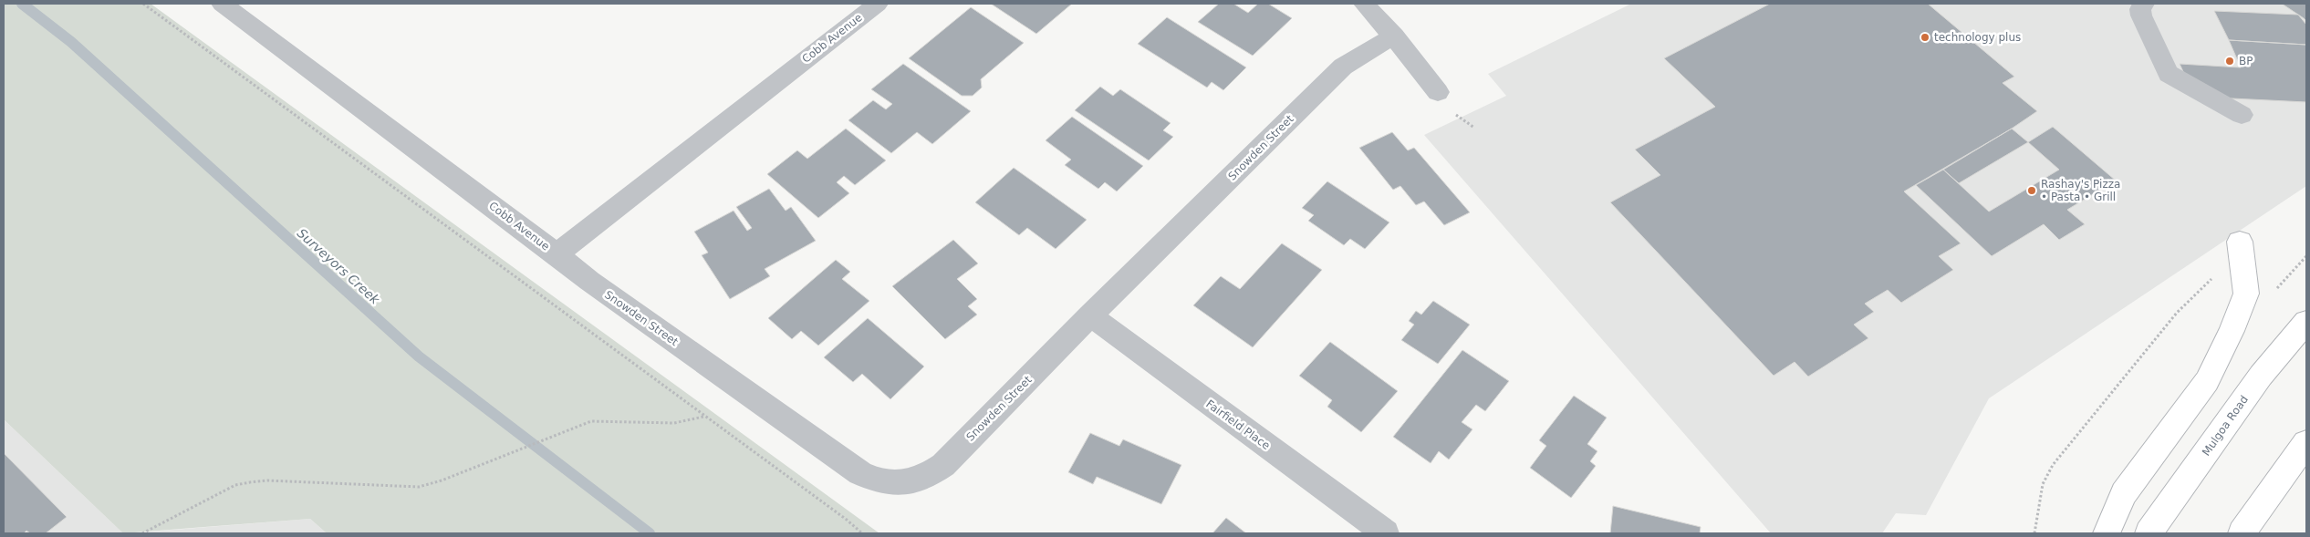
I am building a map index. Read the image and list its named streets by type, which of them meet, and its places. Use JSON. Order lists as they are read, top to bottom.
{
  "streets": {
    "main road": ["Mulgoa Road"],
    "street": ["Cobb Avenue", "Snowden Street", "Fairfield Place"]
  },
  "crossings": [
    ["Cobb Avenue", "Snowden Street"],
    ["Snowden Street", "Fairfield Place"]
  ],
  "water": ["Surveyors Creek"],
  "places": ["technology plus", "BP", "Rashay's Pizza • Pasta • Grill"]
}
